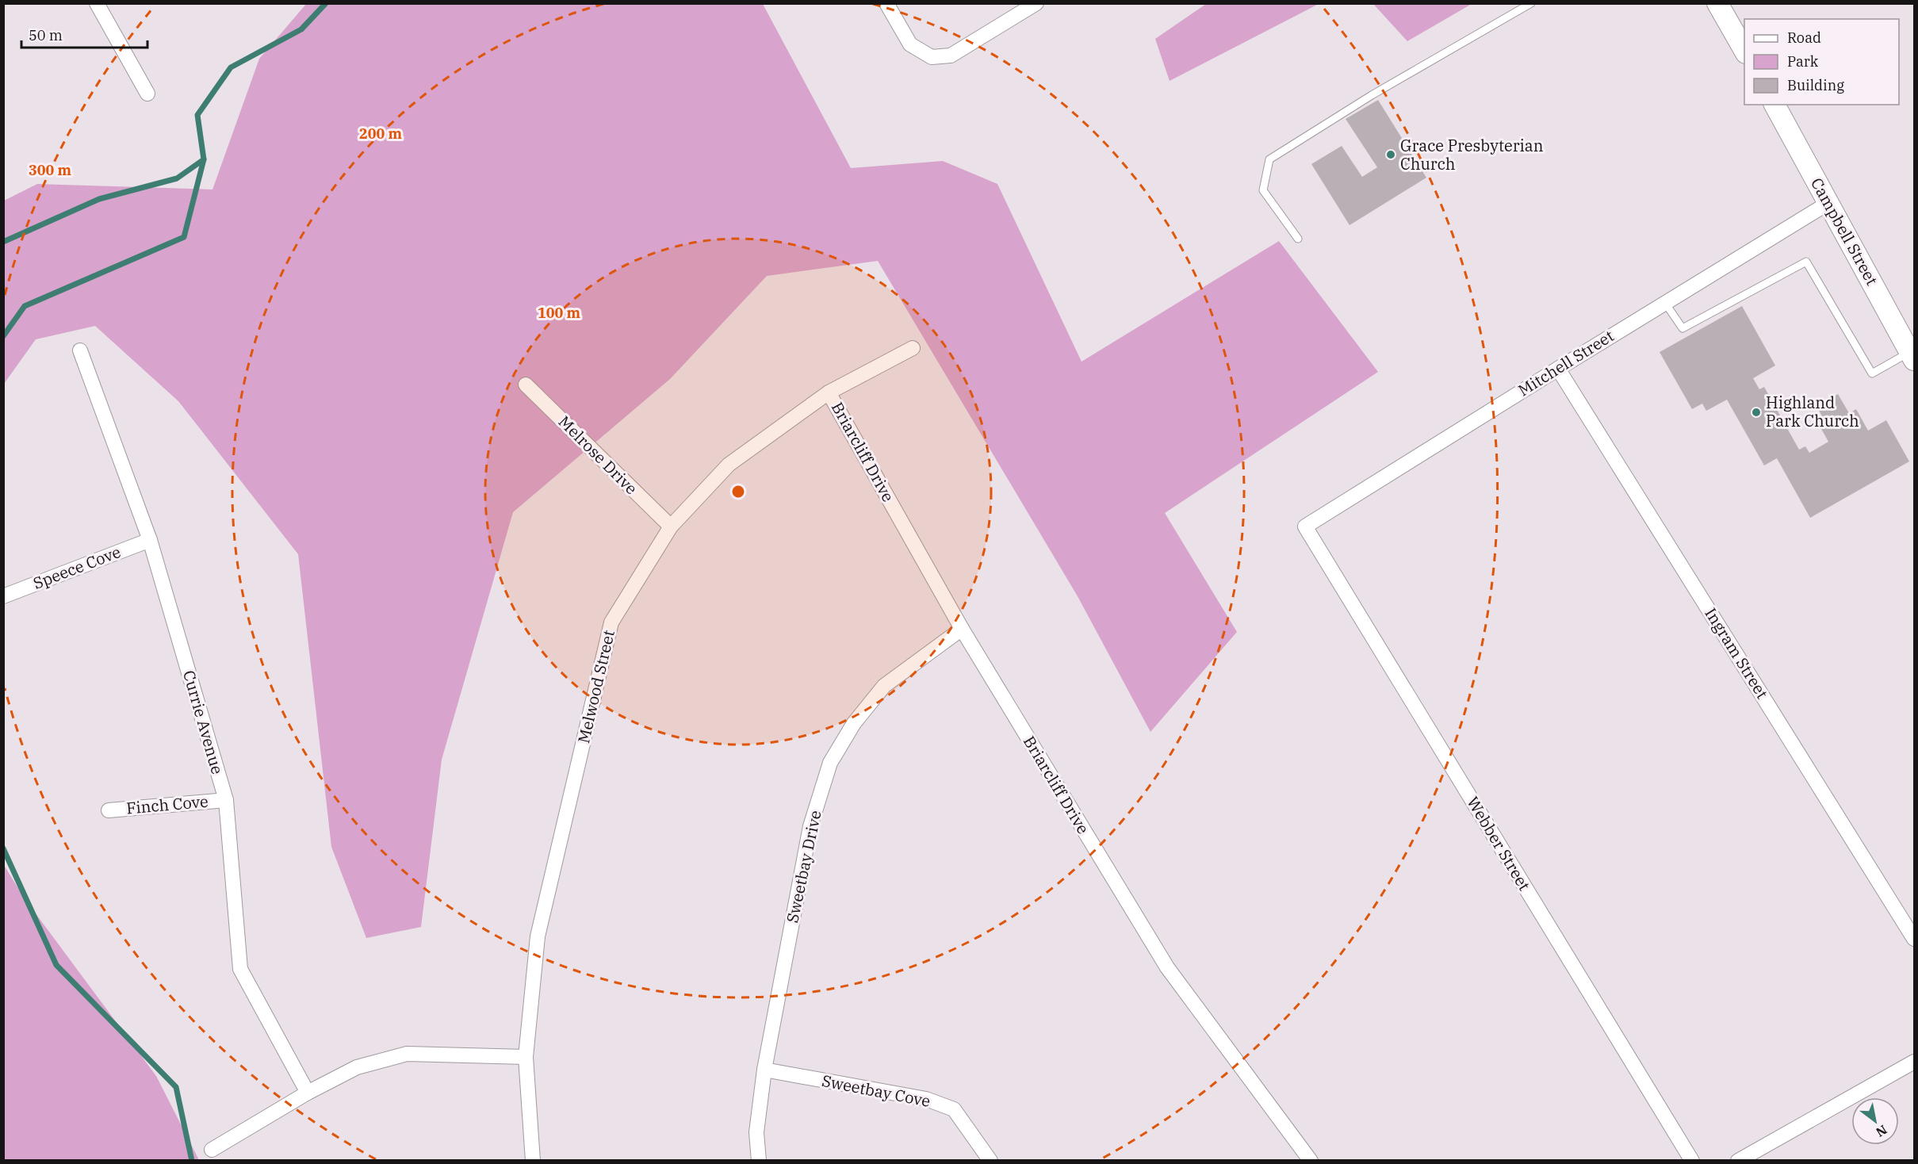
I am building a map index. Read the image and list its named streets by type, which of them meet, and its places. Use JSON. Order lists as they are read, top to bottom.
{
  "streets": {
    "main road": ["Campbell Street"],
    "street": [
      "Mitchell Street",
      "Briarcliff Drive",
      "Melrose Drive",
      "Speece Cove",
      "Ingram Street",
      "Melwood Street",
      "Currie Avenue",
      "Finch Cove",
      "Webber Street",
      "Sweetbay Drive",
      "Sweetbay Cove"
    ]
  },
  "crossings": [
    ["Campbell Street", "Mitchell Street"],
    ["Mitchell Street", "Ingram Street"],
    ["Mitchell Street", "Webber Street"],
    ["Briarcliff Drive", "Melwood Street"],
    ["Briarcliff Drive", "Sweetbay Drive"],
    ["Melrose Drive", "Melwood Street"],
    ["Speece Cove", "Currie Avenue"],
    ["Currie Avenue", "Finch Cove"],
    ["Sweetbay Drive", "Sweetbay Cove"]
  ],
  "places": ["Grace Presbyterian Church", "Highland Park Church"],
  "legend": ["Road", "Park", "Building"],
  "scale_bar": "50 m",
  "north": "bottom right",
  "rings": ["200 m", "300 m", "100 m"]
}
